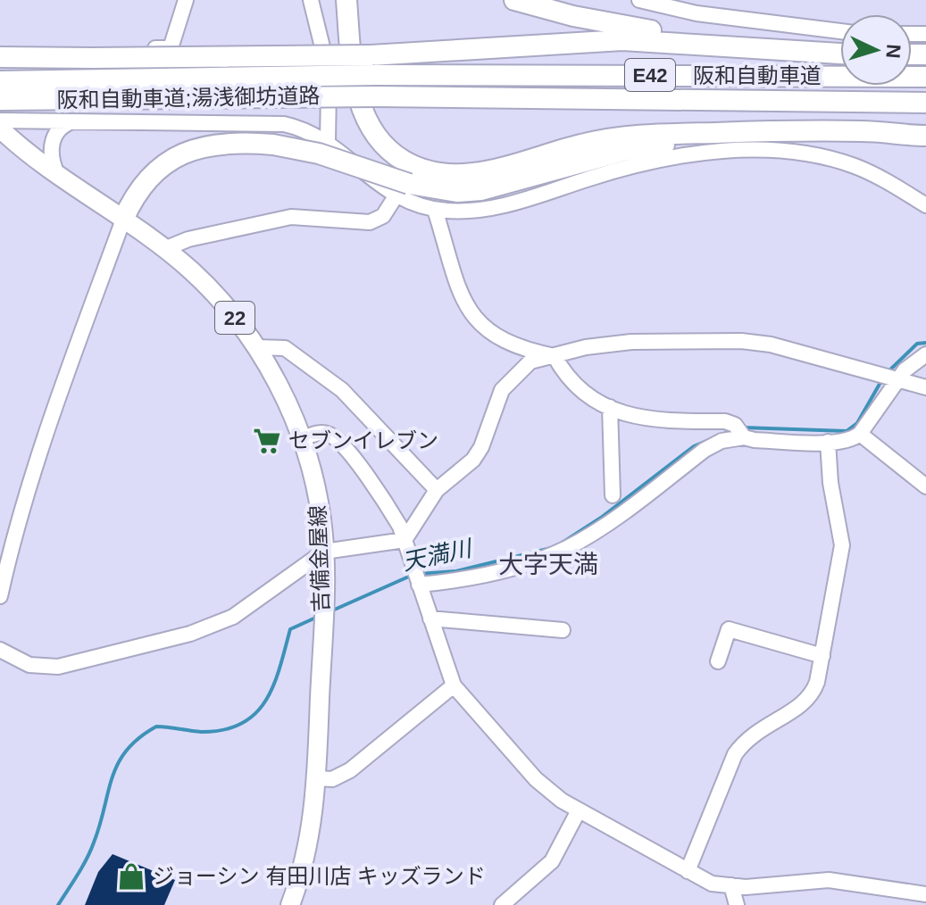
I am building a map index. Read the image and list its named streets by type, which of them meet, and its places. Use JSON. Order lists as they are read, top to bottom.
{
  "streets": {
    "highway": ["E42", "阪和自動車道", "阪和自動車道;湯浅御坊道路"],
    "main road": ["22", "吉備金屋線"]
  },
  "crossings": [
    ["阪和自動車道", "阪和自動車道;湯浅御坊道路"]
  ],
  "districts": ["大字天満"],
  "water": ["天満川"],
  "places": {
    "supermarket": ["セブンイレブン"],
    "shop": ["ジョーシン 有田川店 キッズランド"]
  },
  "north": "right"
}
